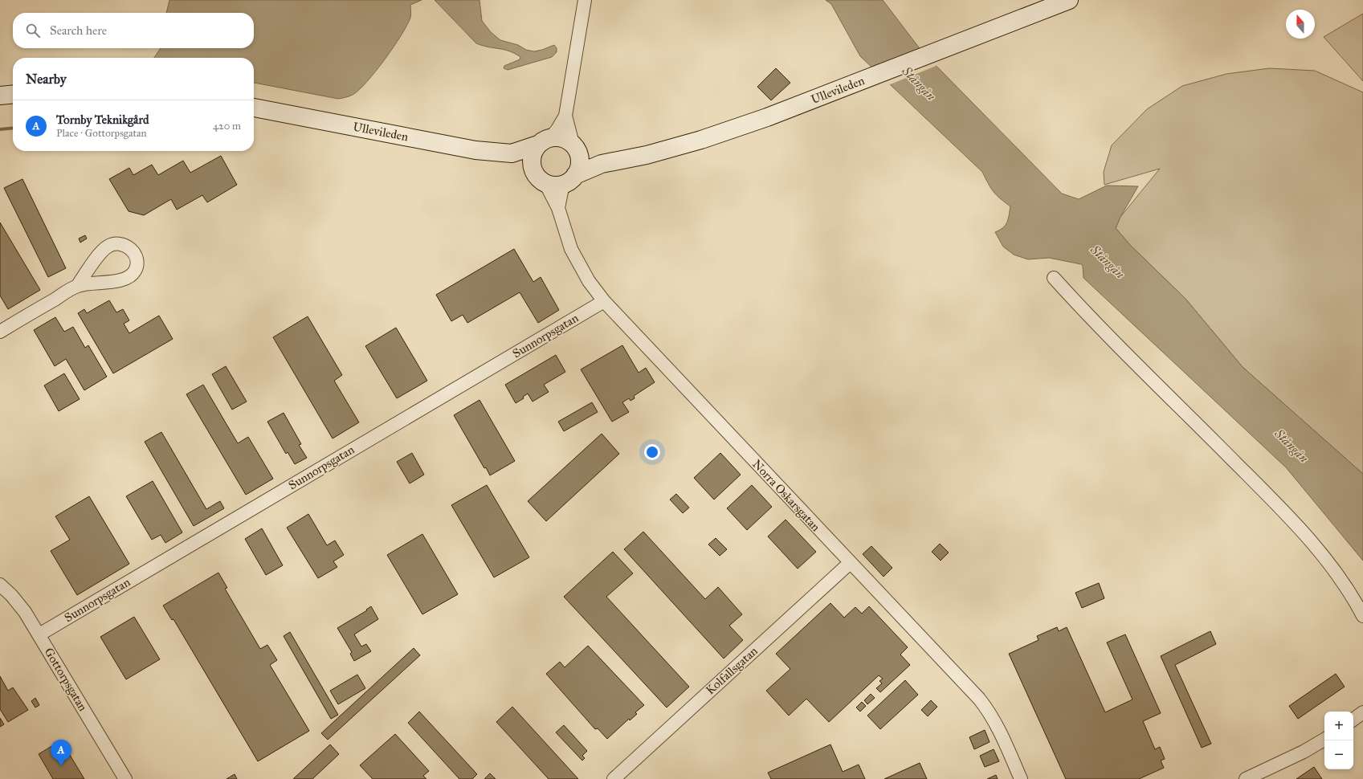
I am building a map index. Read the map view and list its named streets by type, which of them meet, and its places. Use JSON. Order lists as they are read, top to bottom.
{
  "streets": {
    "main road": ["Ullevileden"],
    "street": [
      "Sunnorpsgatan",
      "Norra Oskarsgatan",
      "Kolfallsgatan",
      "Gottorpsgatan"
    ]
  },
  "crossings": [
    ["Ullevileden", "Norra Oskarsgatan"],
    ["Sunnorpsgatan", "Norra Oskarsgatan"],
    ["Sunnorpsgatan", "Gottorpsgatan"],
    ["Norra Oskarsgatan", "Kolfallsgatan"]
  ],
  "water": ["Stångån"],
  "north": "top",
  "page": {
    "search": "Search here",
    "heading": "Nearby",
    "list": [
      {
        "mark": "A",
        "name": "Tornby Teknikgård",
        "note": "Place · Gottorpsgatan",
        "value": "420 m"
      }
    ],
    "map_buttons": ["+", "−"],
    "pins": "A"
  }
}
